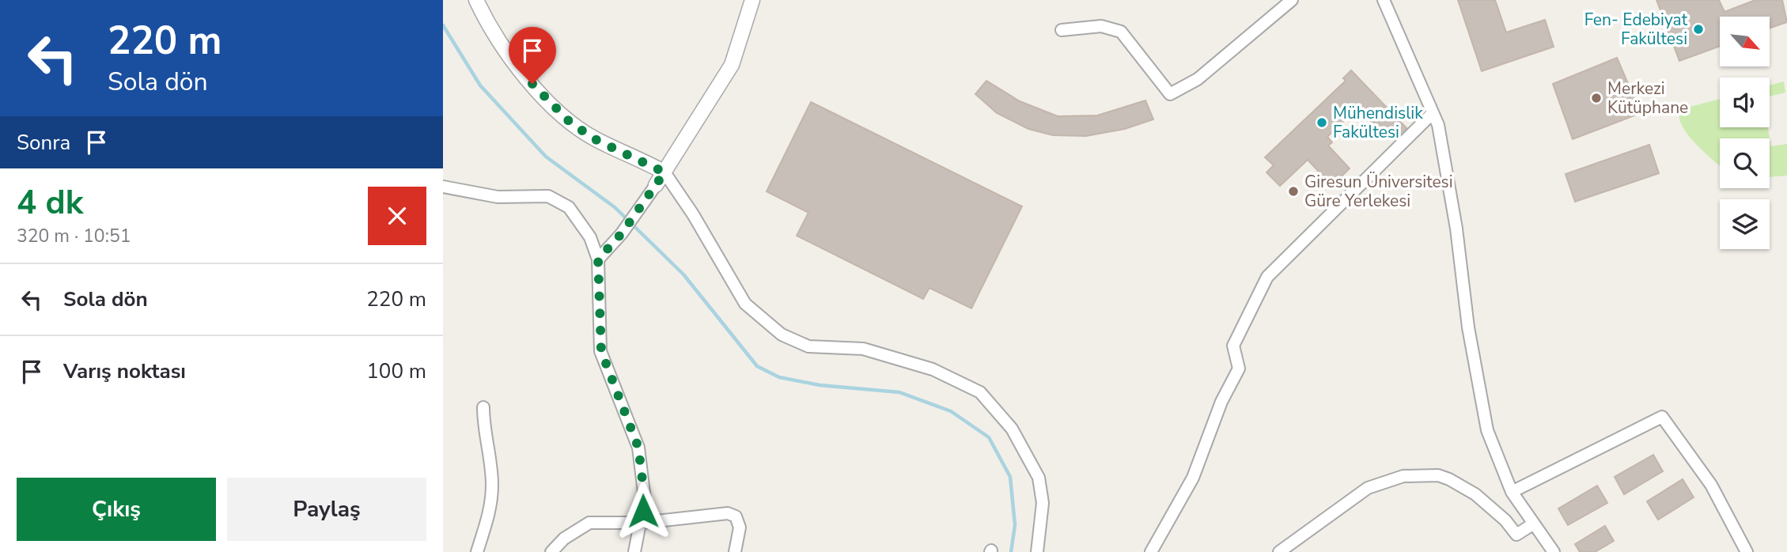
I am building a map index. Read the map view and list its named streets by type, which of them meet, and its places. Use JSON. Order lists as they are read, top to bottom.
{
  "places": [
    "Fen- Edebiyat Fakültesi",
    "Merkezi Kütüphane",
    "Mühendislik Fakültesi",
    "Giresun Üniversitesi Güre Yerlekesi"
  ],
  "north": "bottom right",
  "page": {
    "turn": ["220 m", "Sola dön"],
    "then": "Sonra",
    "heading": ["4 dk", "320 m · 10:51"],
    "list": [
      {
        "name": "Sola dön",
        "value": "220 m"
      },
      {
        "name": "Varış noktası",
        "value": "100 m"
      }
    ],
    "buttons": ["Çıkış", "Paylaş"]
  }
}
